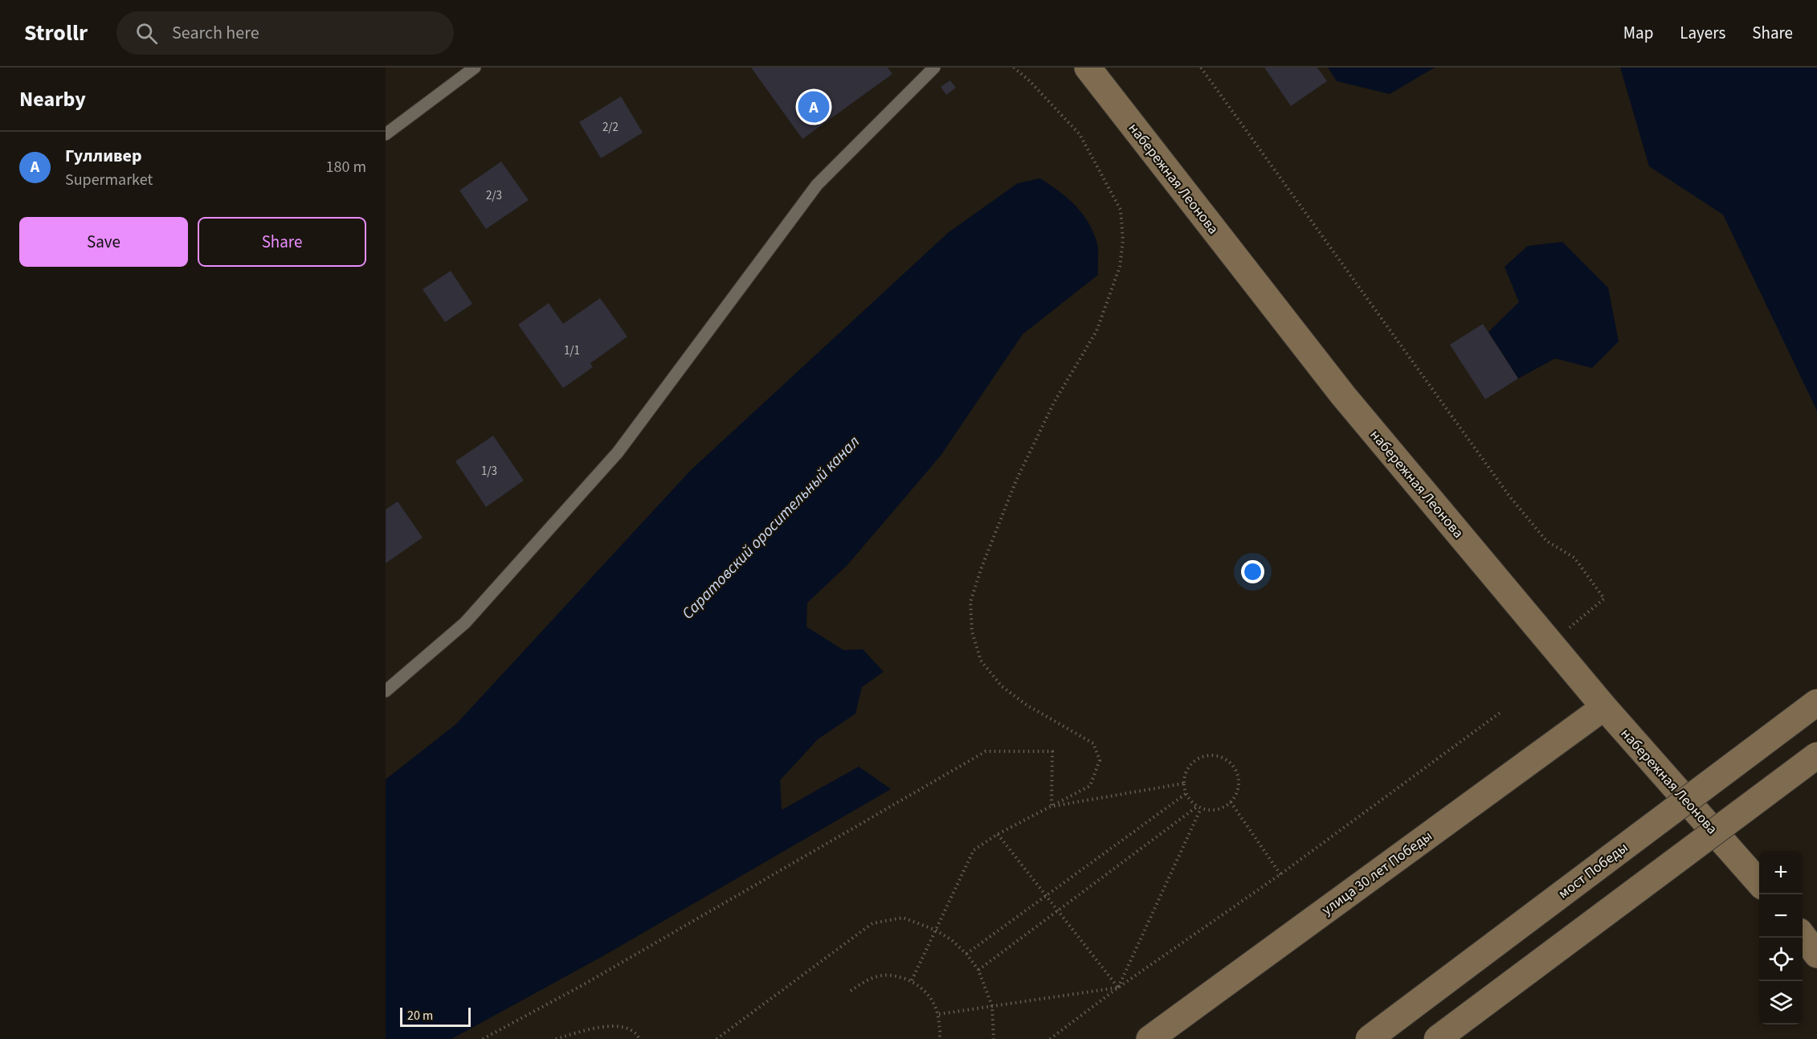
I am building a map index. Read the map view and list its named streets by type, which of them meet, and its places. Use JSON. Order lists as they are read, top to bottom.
{
  "streets": {
    "main road": ["набережная Леонова", "мост Победы", "улица 30 лет Победы"]
  },
  "crossings": [
    ["набережная Леонова", "улица 30 лет Победы"]
  ],
  "water": ["Саратовский оросительный канал"],
  "house_numbers": [
    "2/2",
    "2/3",
    "1/1",
    "1/3"
  ],
  "scale_bar": "20 m",
  "page": {
    "header": "Strollr",
    "search": "Search here",
    "nav": ["Map", "Layers", "Share"],
    "heading": "Nearby",
    "pins": "A",
    "list": [
      {
        "mark": "A",
        "name": "Гулливер",
        "note": "Supermarket",
        "value": "180 m"
      }
    ],
    "buttons": ["Save", "Share"],
    "map_buttons": ["+", "−"],
    "scale": "20 m"
  }
}
